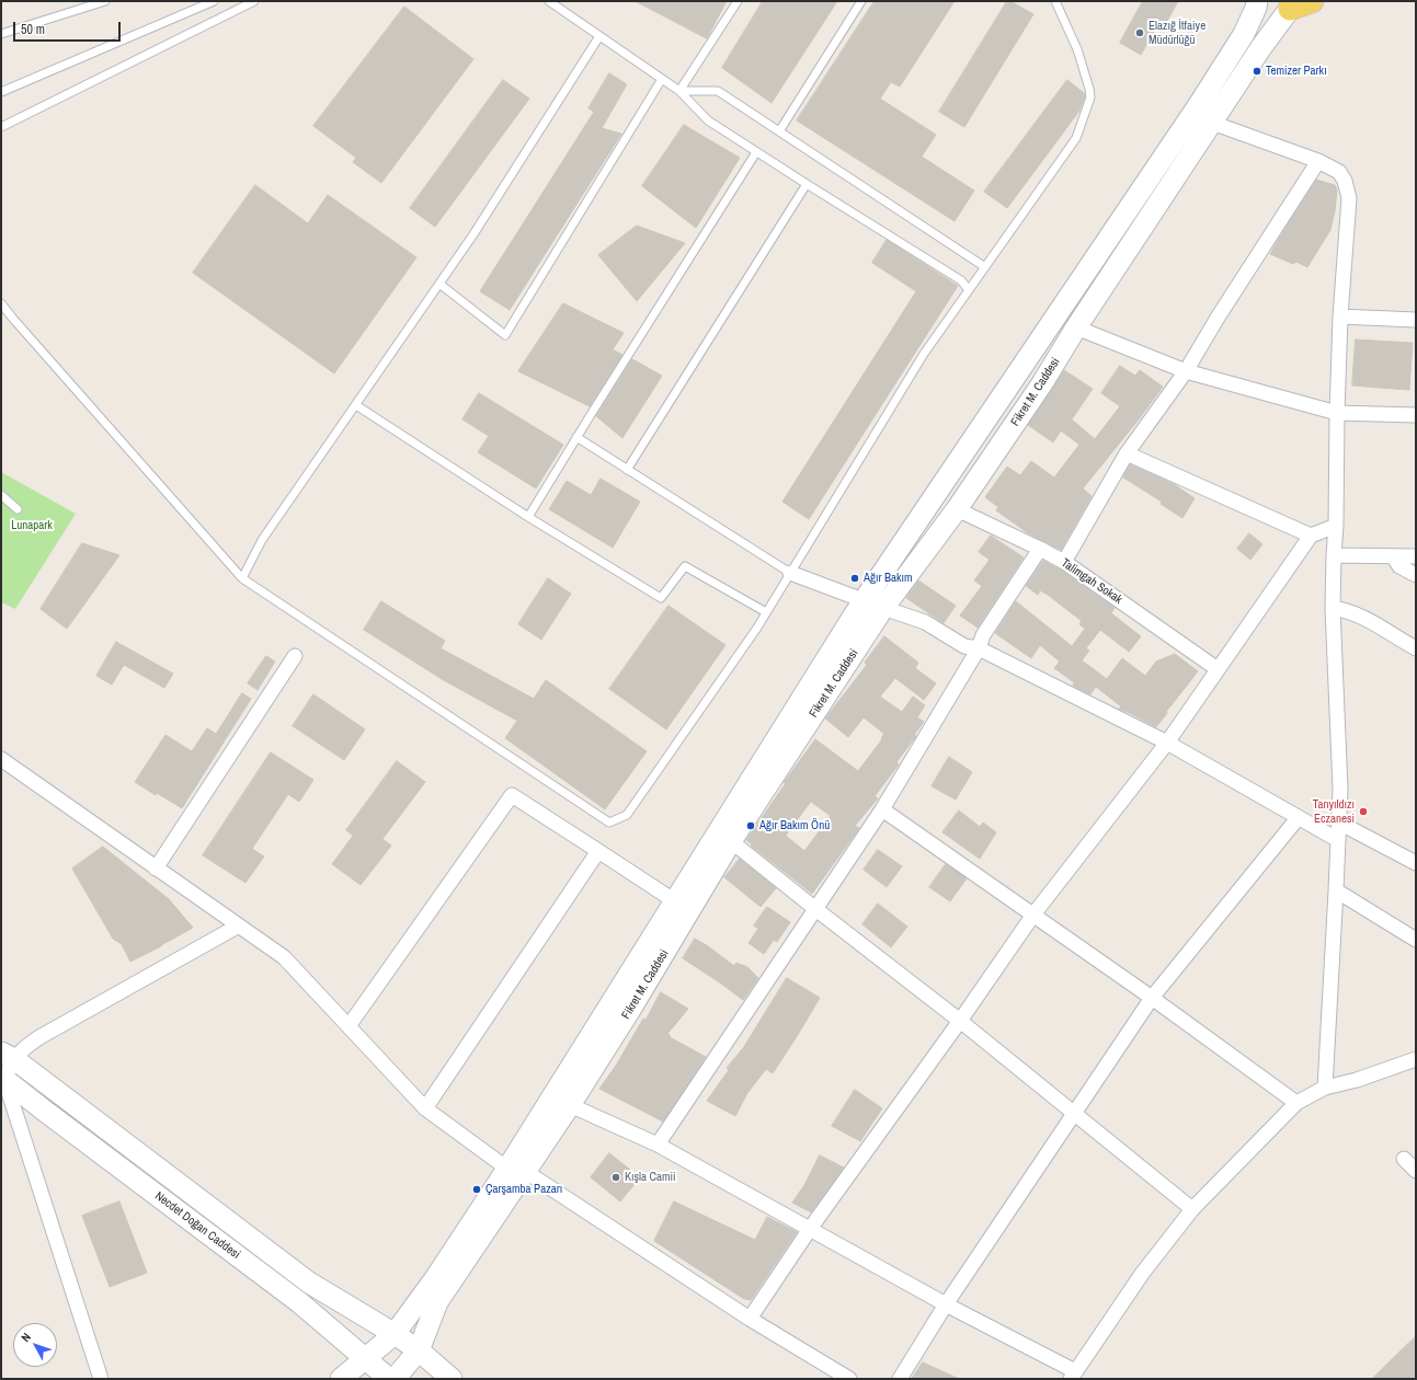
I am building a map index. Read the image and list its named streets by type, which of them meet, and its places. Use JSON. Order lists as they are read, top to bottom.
{
  "streets": {
    "main road": ["Fikret M. Caddesi", "Necdet Doğan Caddesi"],
    "street": ["Talimgah Sokak"]
  },
  "crossings": [
    ["Fikret M. Caddesi", "Talimgah Sokak"]
  ],
  "parks": ["Lunapark"],
  "places": [
    "Elazığ İtfaiye Müdürlüğü",
    "Temizer Parkı",
    "Ağır Bakım",
    "Tanyıldızı Eczanesi",
    "Ağır Bakım Önü",
    "Kışla Camii",
    "Çarşamba Pazarı"
  ],
  "scale_bar": "50 m",
  "north": "top left"
}
